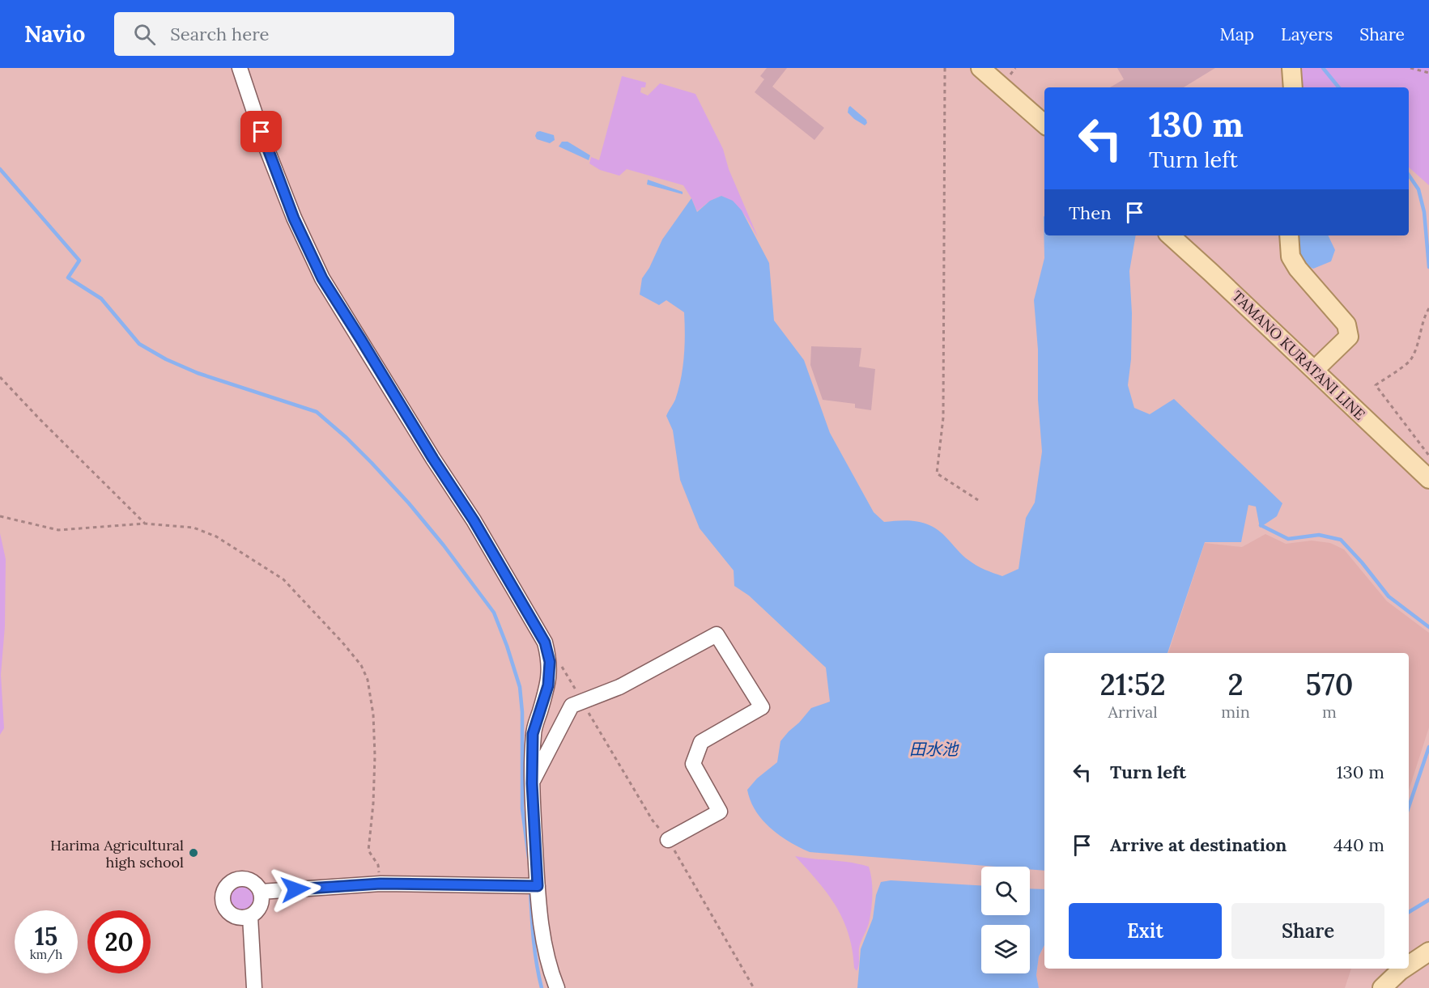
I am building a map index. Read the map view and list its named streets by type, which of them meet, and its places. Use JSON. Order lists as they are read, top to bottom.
{
  "streets": {
    "main road": ["TAMANO KURATANI LINE"]
  },
  "water": ["田水池"],
  "places": ["Harima Agricultural high school"],
  "page": {
    "header": "Navio",
    "search": "Search here",
    "nav": ["Map", "Layers", "Share"],
    "turn": ["130 m", "Turn left"],
    "then": "Then",
    "eta": [
      "21:52",
      "Arrival",
      "2",
      "min",
      "570",
      "m"
    ],
    "list": [
      {
        "name": "Turn left",
        "value": "130 m"
      },
      {
        "name": "Arrive at destination",
        "value": "440 m"
      }
    ],
    "buttons": ["Exit", "Share"],
    "speed": "15 km/h",
    "limit": "20"
  }
}
